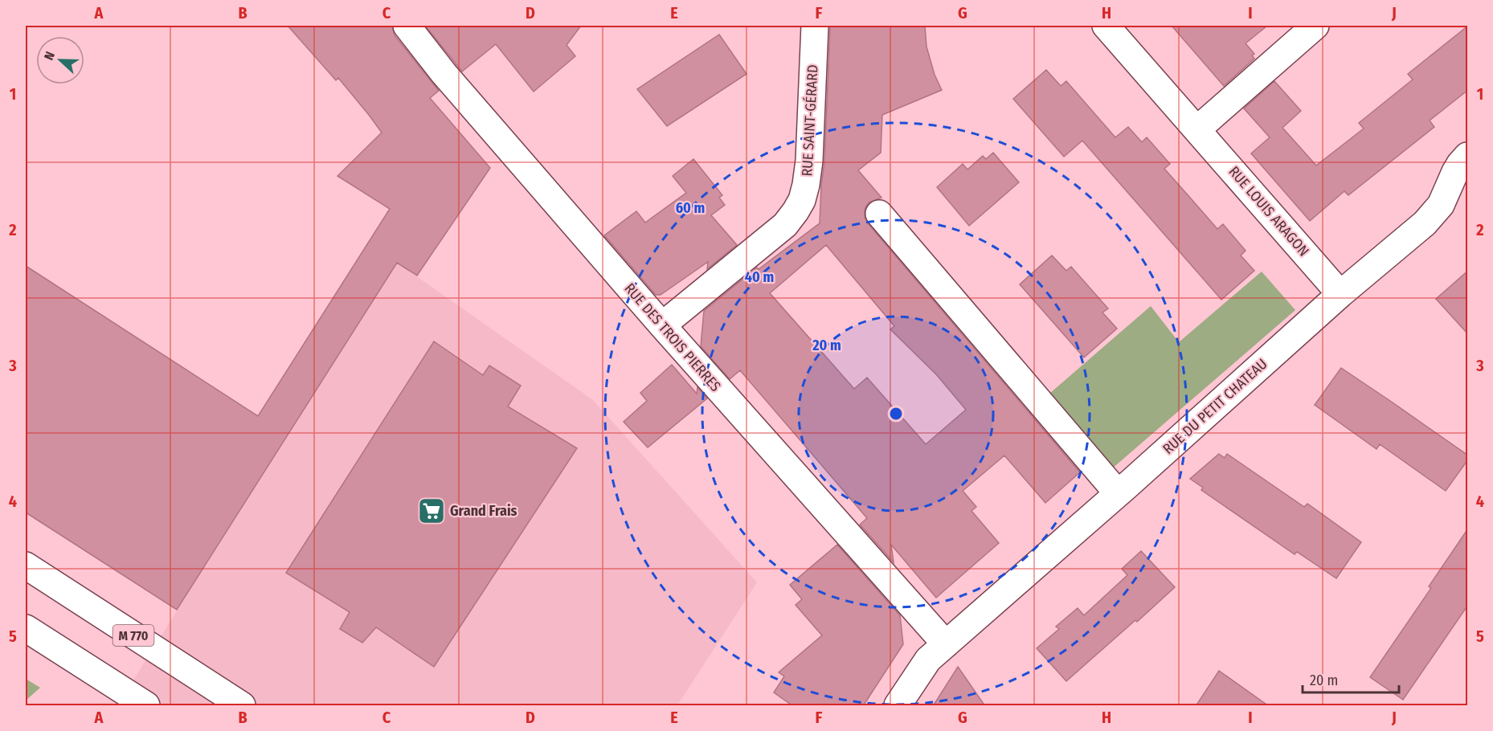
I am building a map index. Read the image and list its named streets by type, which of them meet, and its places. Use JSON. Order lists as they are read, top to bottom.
{
  "streets": {
    "street": [
      "RUE SAINT-GÉRARD",
      "RUE LOUIS ARAGON",
      "RUE DES TROIS PIERRES",
      "RUE DU PETIT CHATEAU",
      "M 770"
    ]
  },
  "crossings": [
    ["RUE SAINT-GÉRARD", "RUE DES TROIS PIERRES"],
    ["RUE LOUIS ARAGON", "RUE DU PETIT CHATEAU"],
    ["RUE DES TROIS PIERRES", "RUE DU PETIT CHATEAU"]
  ],
  "places": {
    "supermarket": ["Grand Frais"]
  },
  "scale_bar": "20 m",
  "north": "left",
  "grid": {
    "columns": [
      "A",
      "B",
      "C",
      "D",
      "E",
      "F",
      "G",
      "H",
      "I",
      "J"
    ],
    "rows": [
      "1",
      "2",
      "3",
      "4",
      "5"
    ]
  },
  "rings": ["60 m", "40 m", "20 m"]
}
